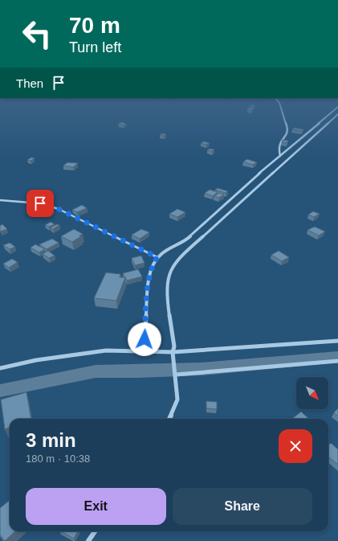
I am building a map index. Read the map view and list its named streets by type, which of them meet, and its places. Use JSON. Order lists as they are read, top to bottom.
{
  "north": "bottom right",
  "page": {
    "turn": ["70 m", "Turn left"],
    "then": "Then",
    "heading": ["3 min", "180 m · 10:38"],
    "buttons": ["Exit", "Share"]
  }
}
